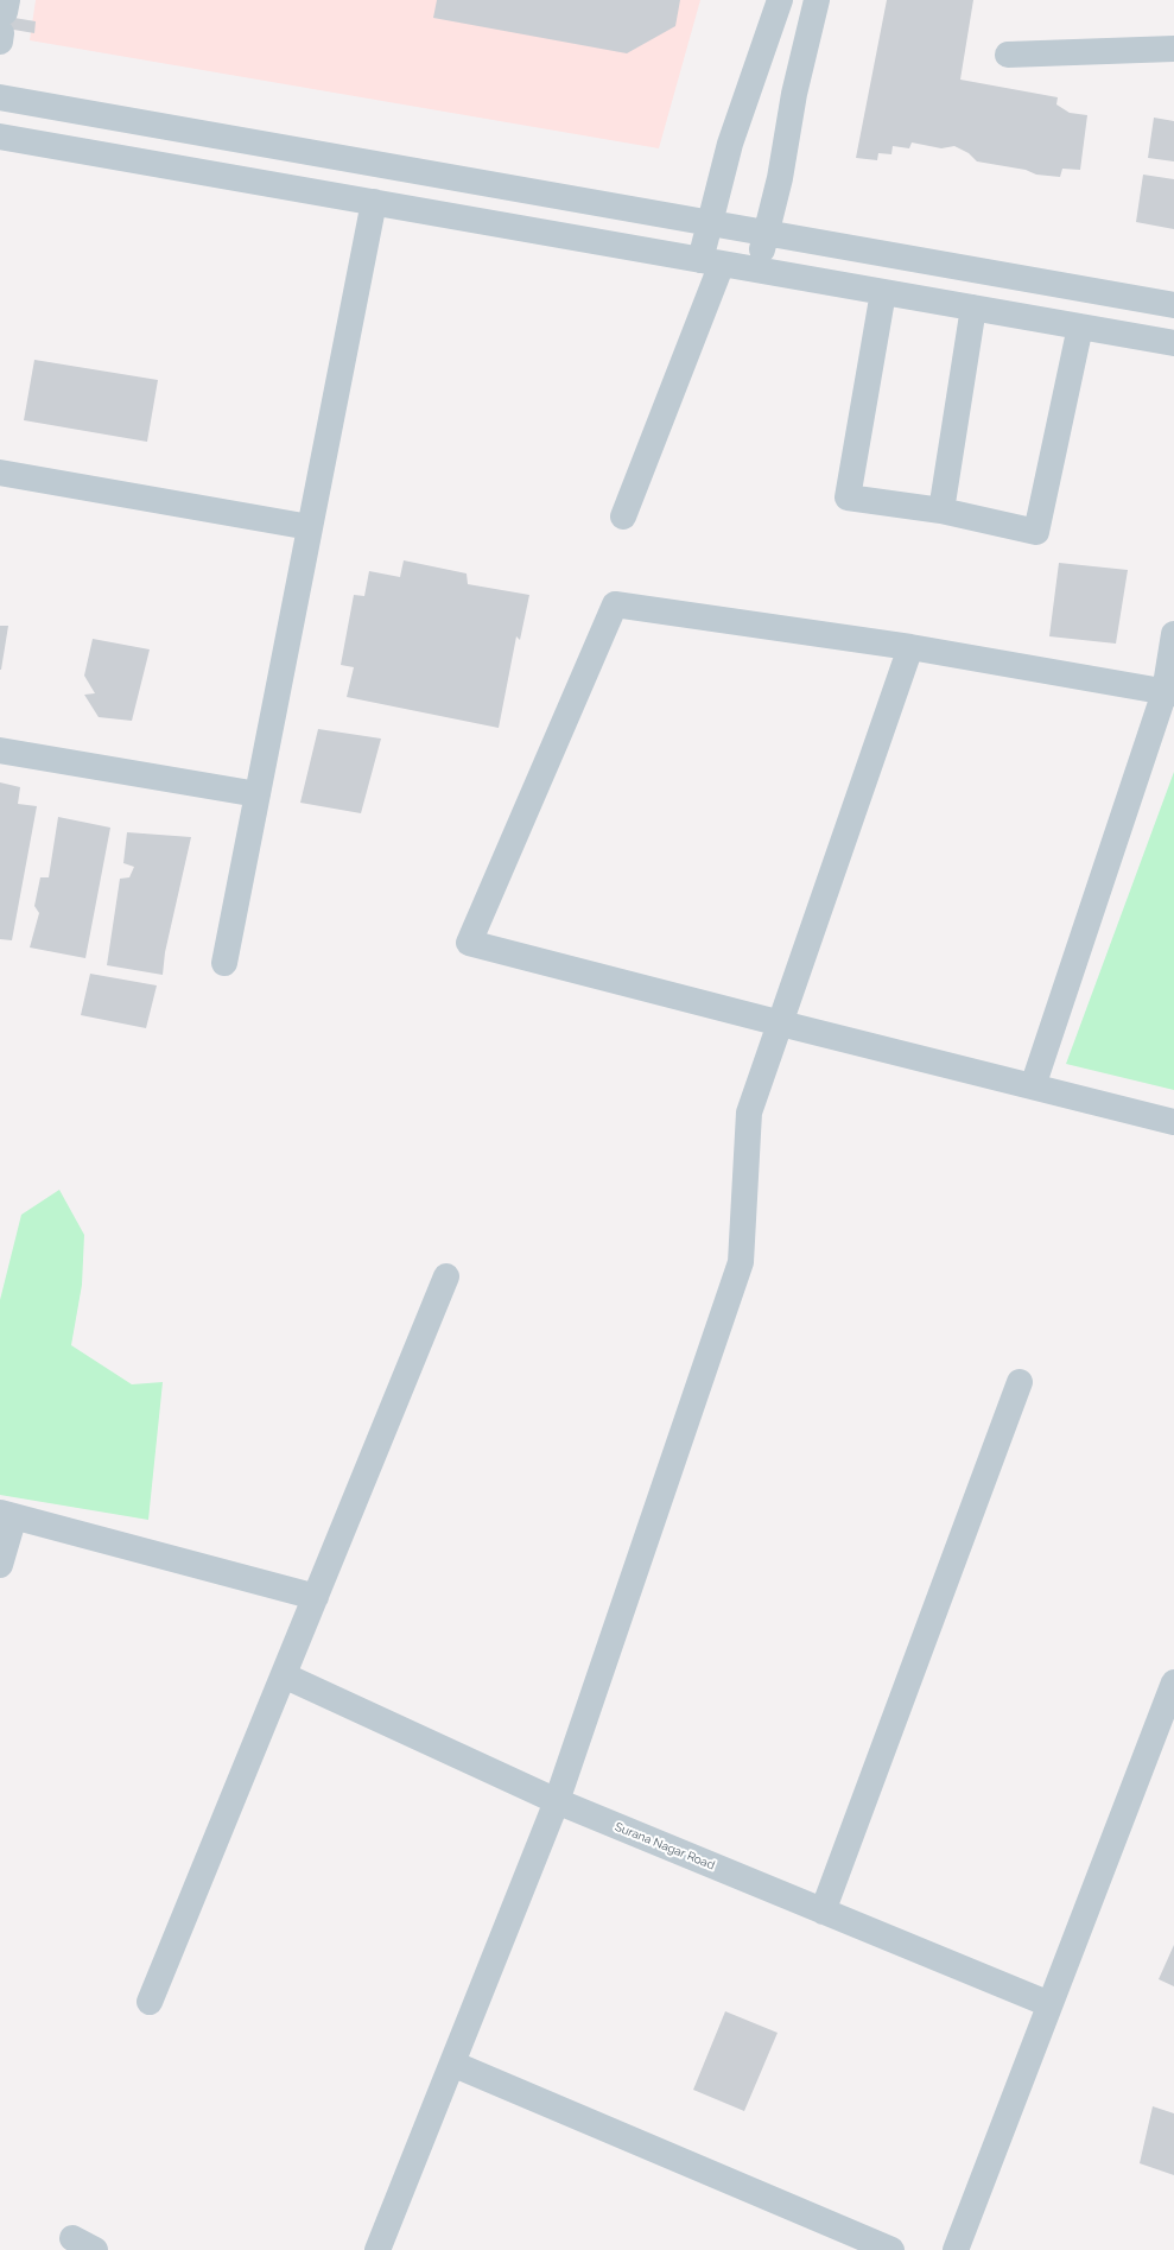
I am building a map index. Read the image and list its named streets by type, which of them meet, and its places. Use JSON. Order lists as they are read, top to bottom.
{
  "streets": {
    "street": ["Surana Nagar Road"]
  }
}
